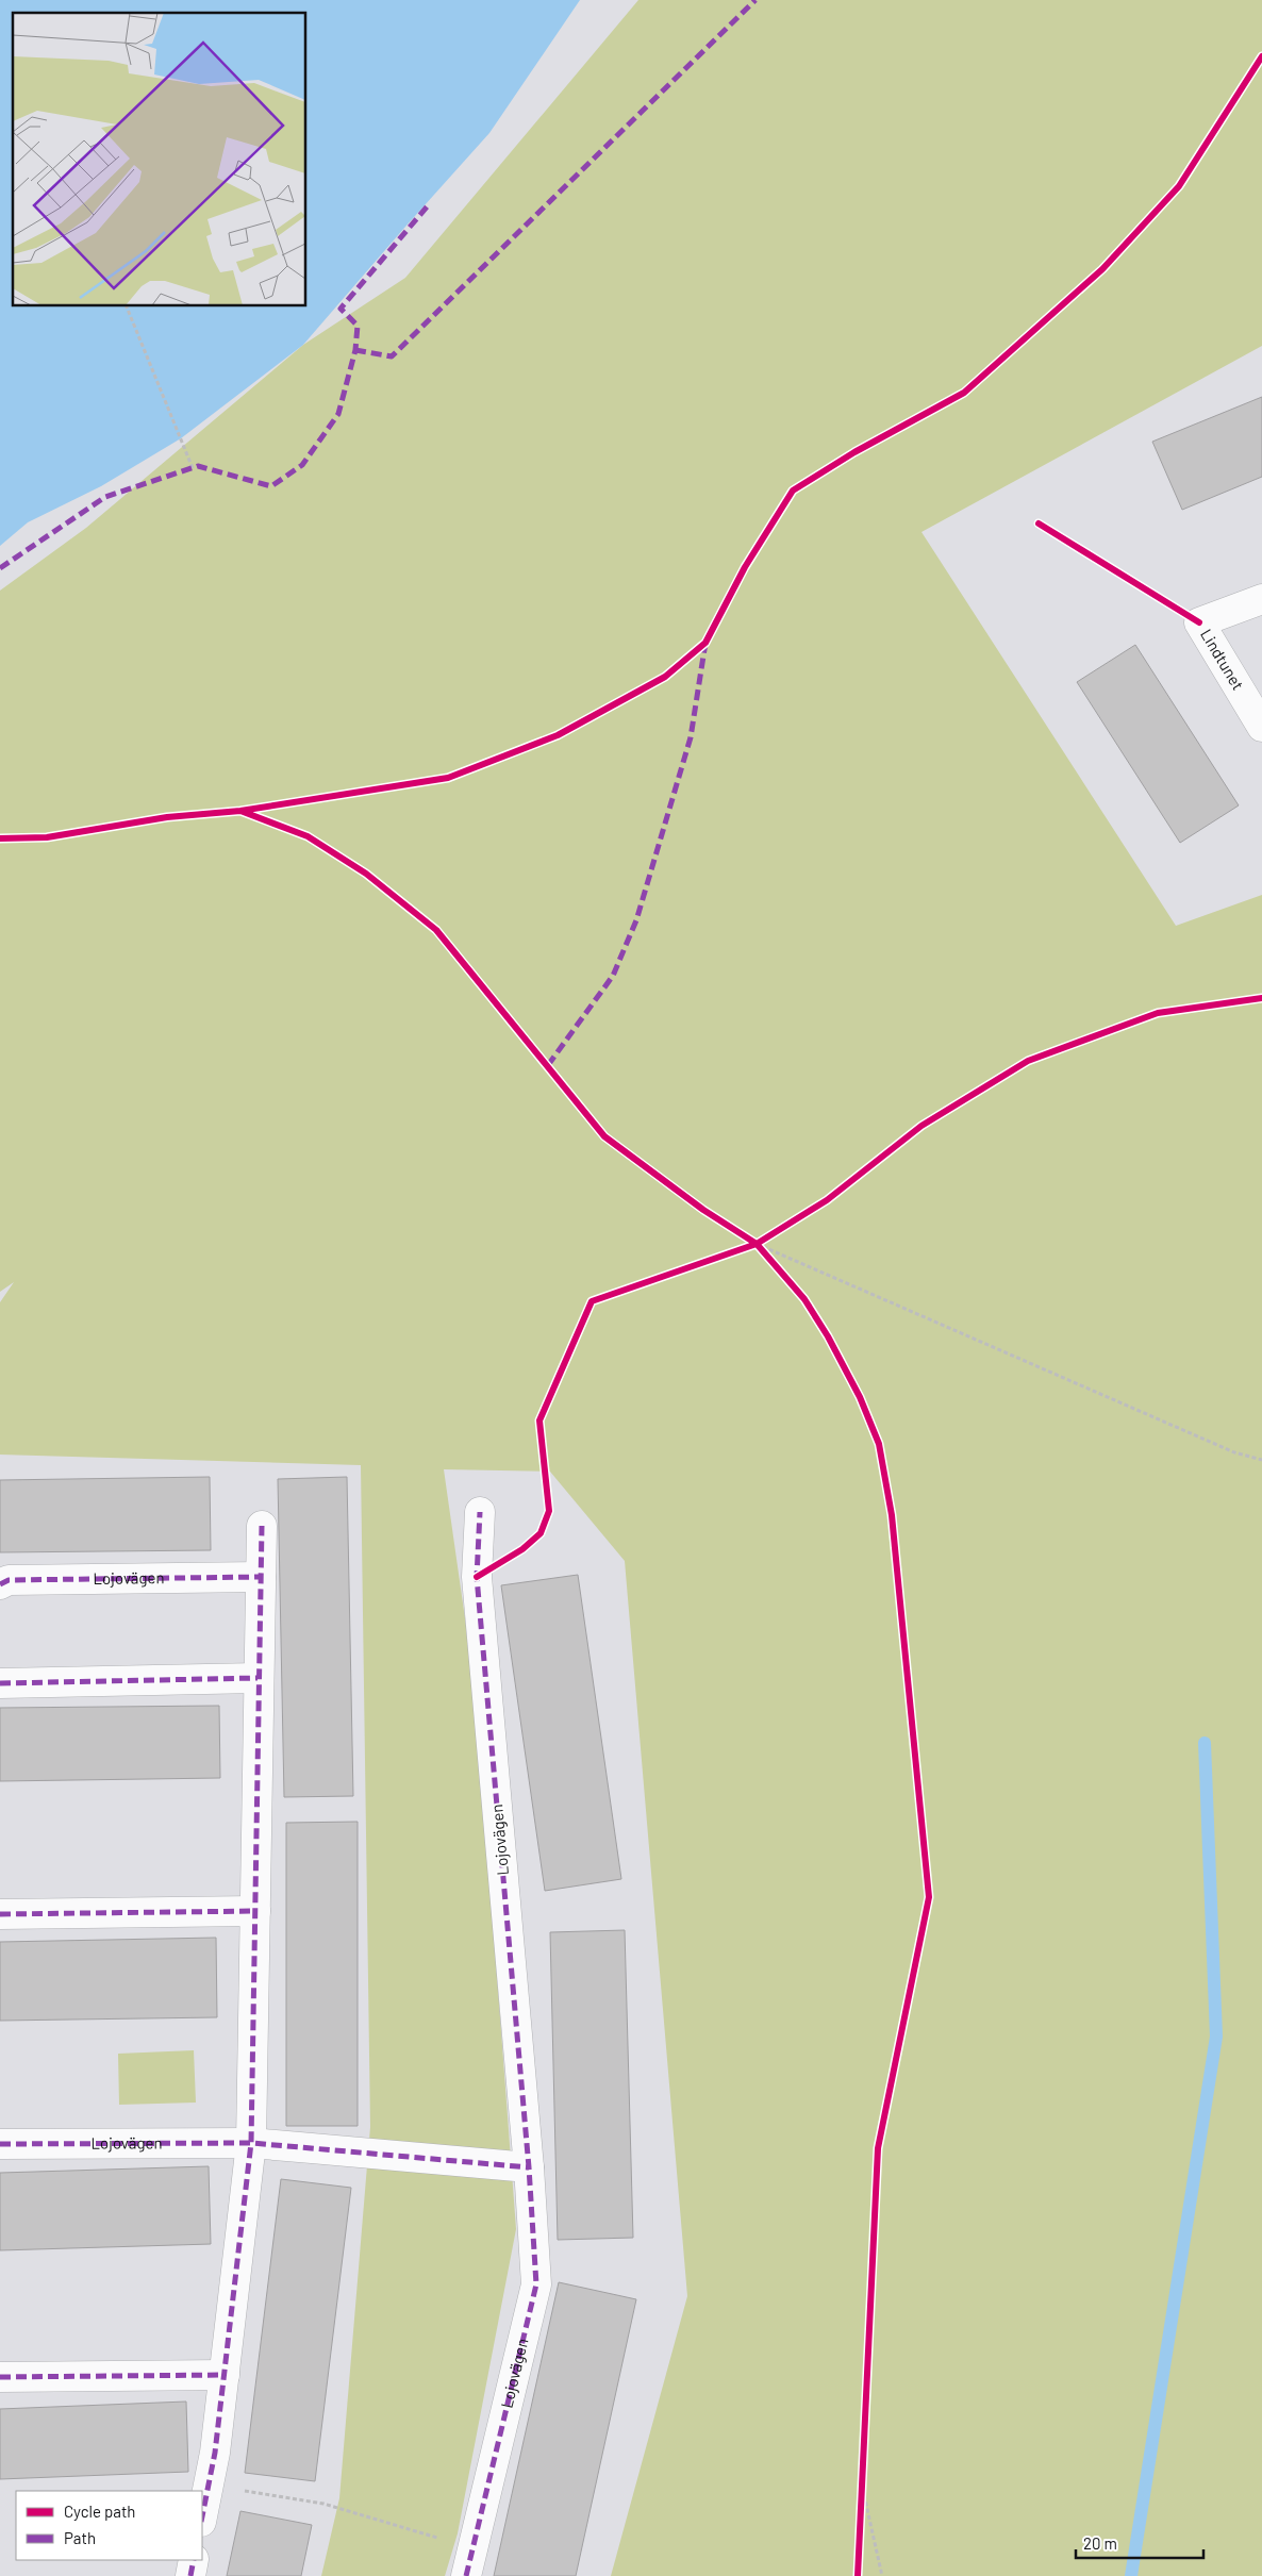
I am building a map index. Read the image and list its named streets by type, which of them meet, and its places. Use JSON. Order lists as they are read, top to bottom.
{
  "streets": {
    "street": ["Lindtunet", "Lojovägen"]
  },
  "legend": ["Cycle path", "Path"],
  "scale_bar": "20 m"
}
